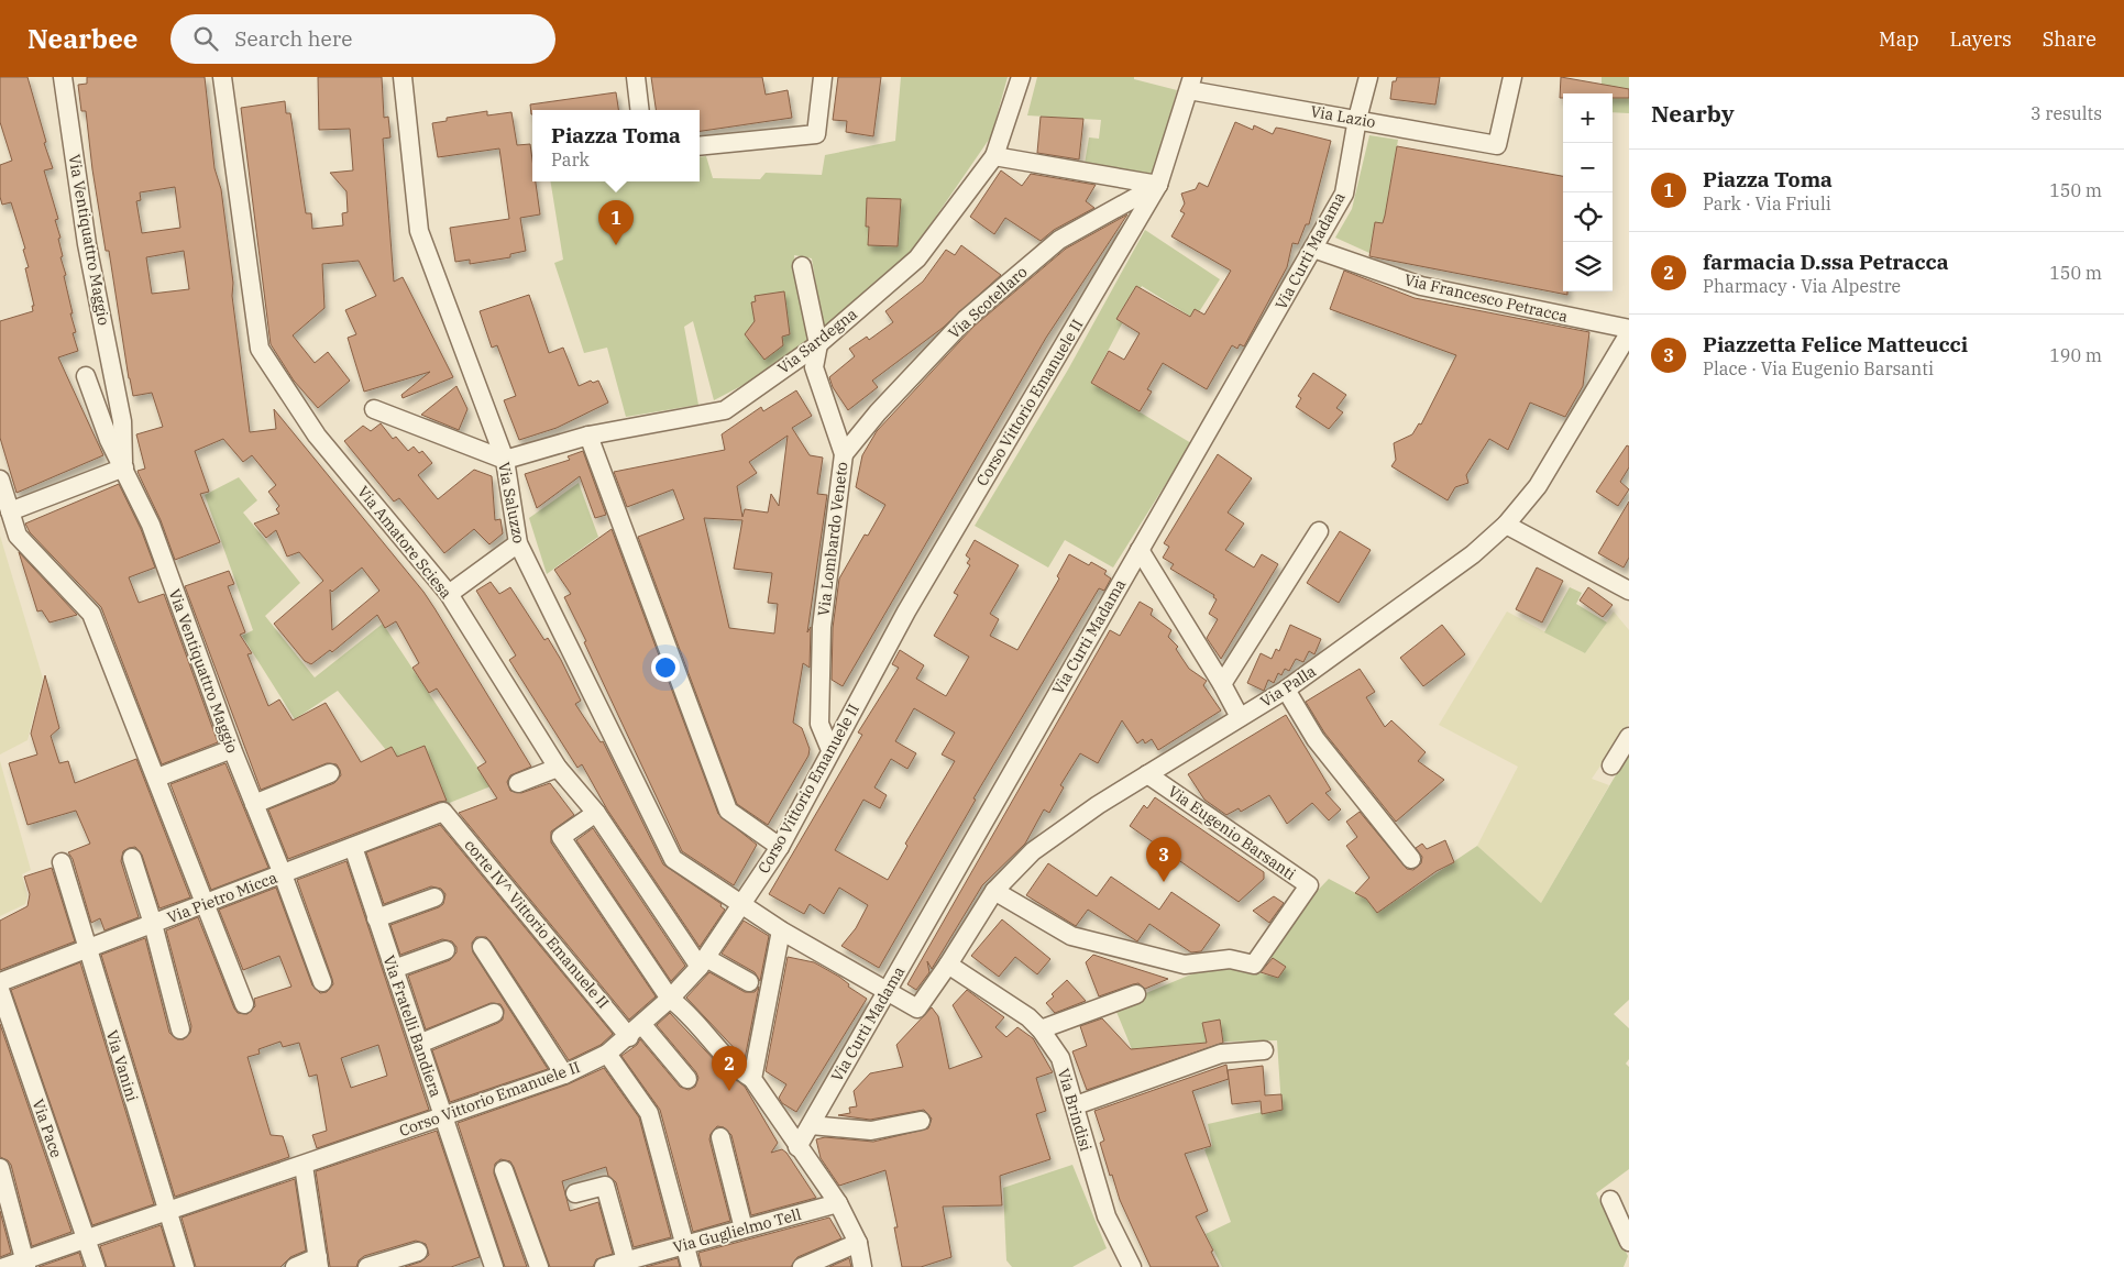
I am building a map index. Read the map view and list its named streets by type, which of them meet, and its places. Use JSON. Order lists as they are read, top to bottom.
{
  "streets": {
    "street": [
      "Via Lazio",
      "Via Ventiquattro Maggio",
      "Via Curti Madama",
      "Via Francesco Petracca",
      "Via Scotellaro",
      "Via Sardegna",
      "Corso Vittorio Emanuele II",
      "Via Saluzzo",
      "Via Lombardo Veneto",
      "Via Amatore Sciesa",
      "Via Palla",
      "Via Eugenio Barsanti",
      "Via Pietro Micca",
      "corte IV^ Vittorio Emanuele II",
      "Via Fratelli Bandiera",
      "Via Vanini",
      "Via Brindisi",
      "Via Pace",
      "Via Guglielmo Tell"
    ]
  },
  "crossings": [
    ["Via Lazio", "Via Curti Madama"],
    ["Via Lazio", "Corso Vittorio Emanuele II"],
    ["Via Ventiquattro Maggio", "Via Pietro Micca"],
    ["Via Curti Madama", "Via Francesco Petracca"],
    ["Via Curti Madama", "Via Saluzzo"],
    ["Via Scotellaro", "Corso Vittorio Emanuele II"],
    ["Via Scotellaro", "Via Lombardo Veneto"],
    ["Via Sardegna", "Via Saluzzo"],
    ["Via Sardegna", "Via Lombardo Veneto"],
    ["Corso Vittorio Emanuele II", "Via Saluzzo"],
    ["Corso Vittorio Emanuele II", "Via Lombardo Veneto"],
    ["Corso Vittorio Emanuele II", "Via Amatore Sciesa"],
    ["Corso Vittorio Emanuele II", "corte IV^ Vittorio Emanuele II"],
    ["Corso Vittorio Emanuele II", "Via Fratelli Bandiera"],
    ["Corso Vittorio Emanuele II", "Via Vanini"],
    ["Corso Vittorio Emanuele II", "Via Pace"],
    ["Via Saluzzo", "Via Palla"],
    ["Via Palla", "Via Eugenio Barsanti"],
    ["Via Palla", "Via Brindisi"],
    ["Via Pietro Micca", "corte IV^ Vittorio Emanuele II"],
    ["Via Pietro Micca", "Via Fratelli Bandiera"],
    ["Via Pietro Micca", "Via Vanini"]
  ],
  "page": {
    "header": "Nearbee",
    "search": "Search here",
    "nav": ["Map", "Layers", "Share"],
    "heading": ["Nearby", "3 results"],
    "map_buttons": ["+", "−"],
    "popup": ["Piazza Toma", "Park"],
    "list": [
      {
        "mark": "1",
        "name": "Piazza Toma",
        "note": "Park · Via Friuli",
        "value": "150 m"
      },
      {
        "mark": "2",
        "name": "farmacia D.ssa Petracca",
        "note": "Pharmacy · Via Alpestre",
        "value": "150 m"
      },
      {
        "mark": "3",
        "name": "Piazzetta Felice Matteucci",
        "note": "Place · Via Eugenio Barsanti",
        "value": "190 m"
      }
    ],
    "pins": ["1", "3", "2"]
  }
}
